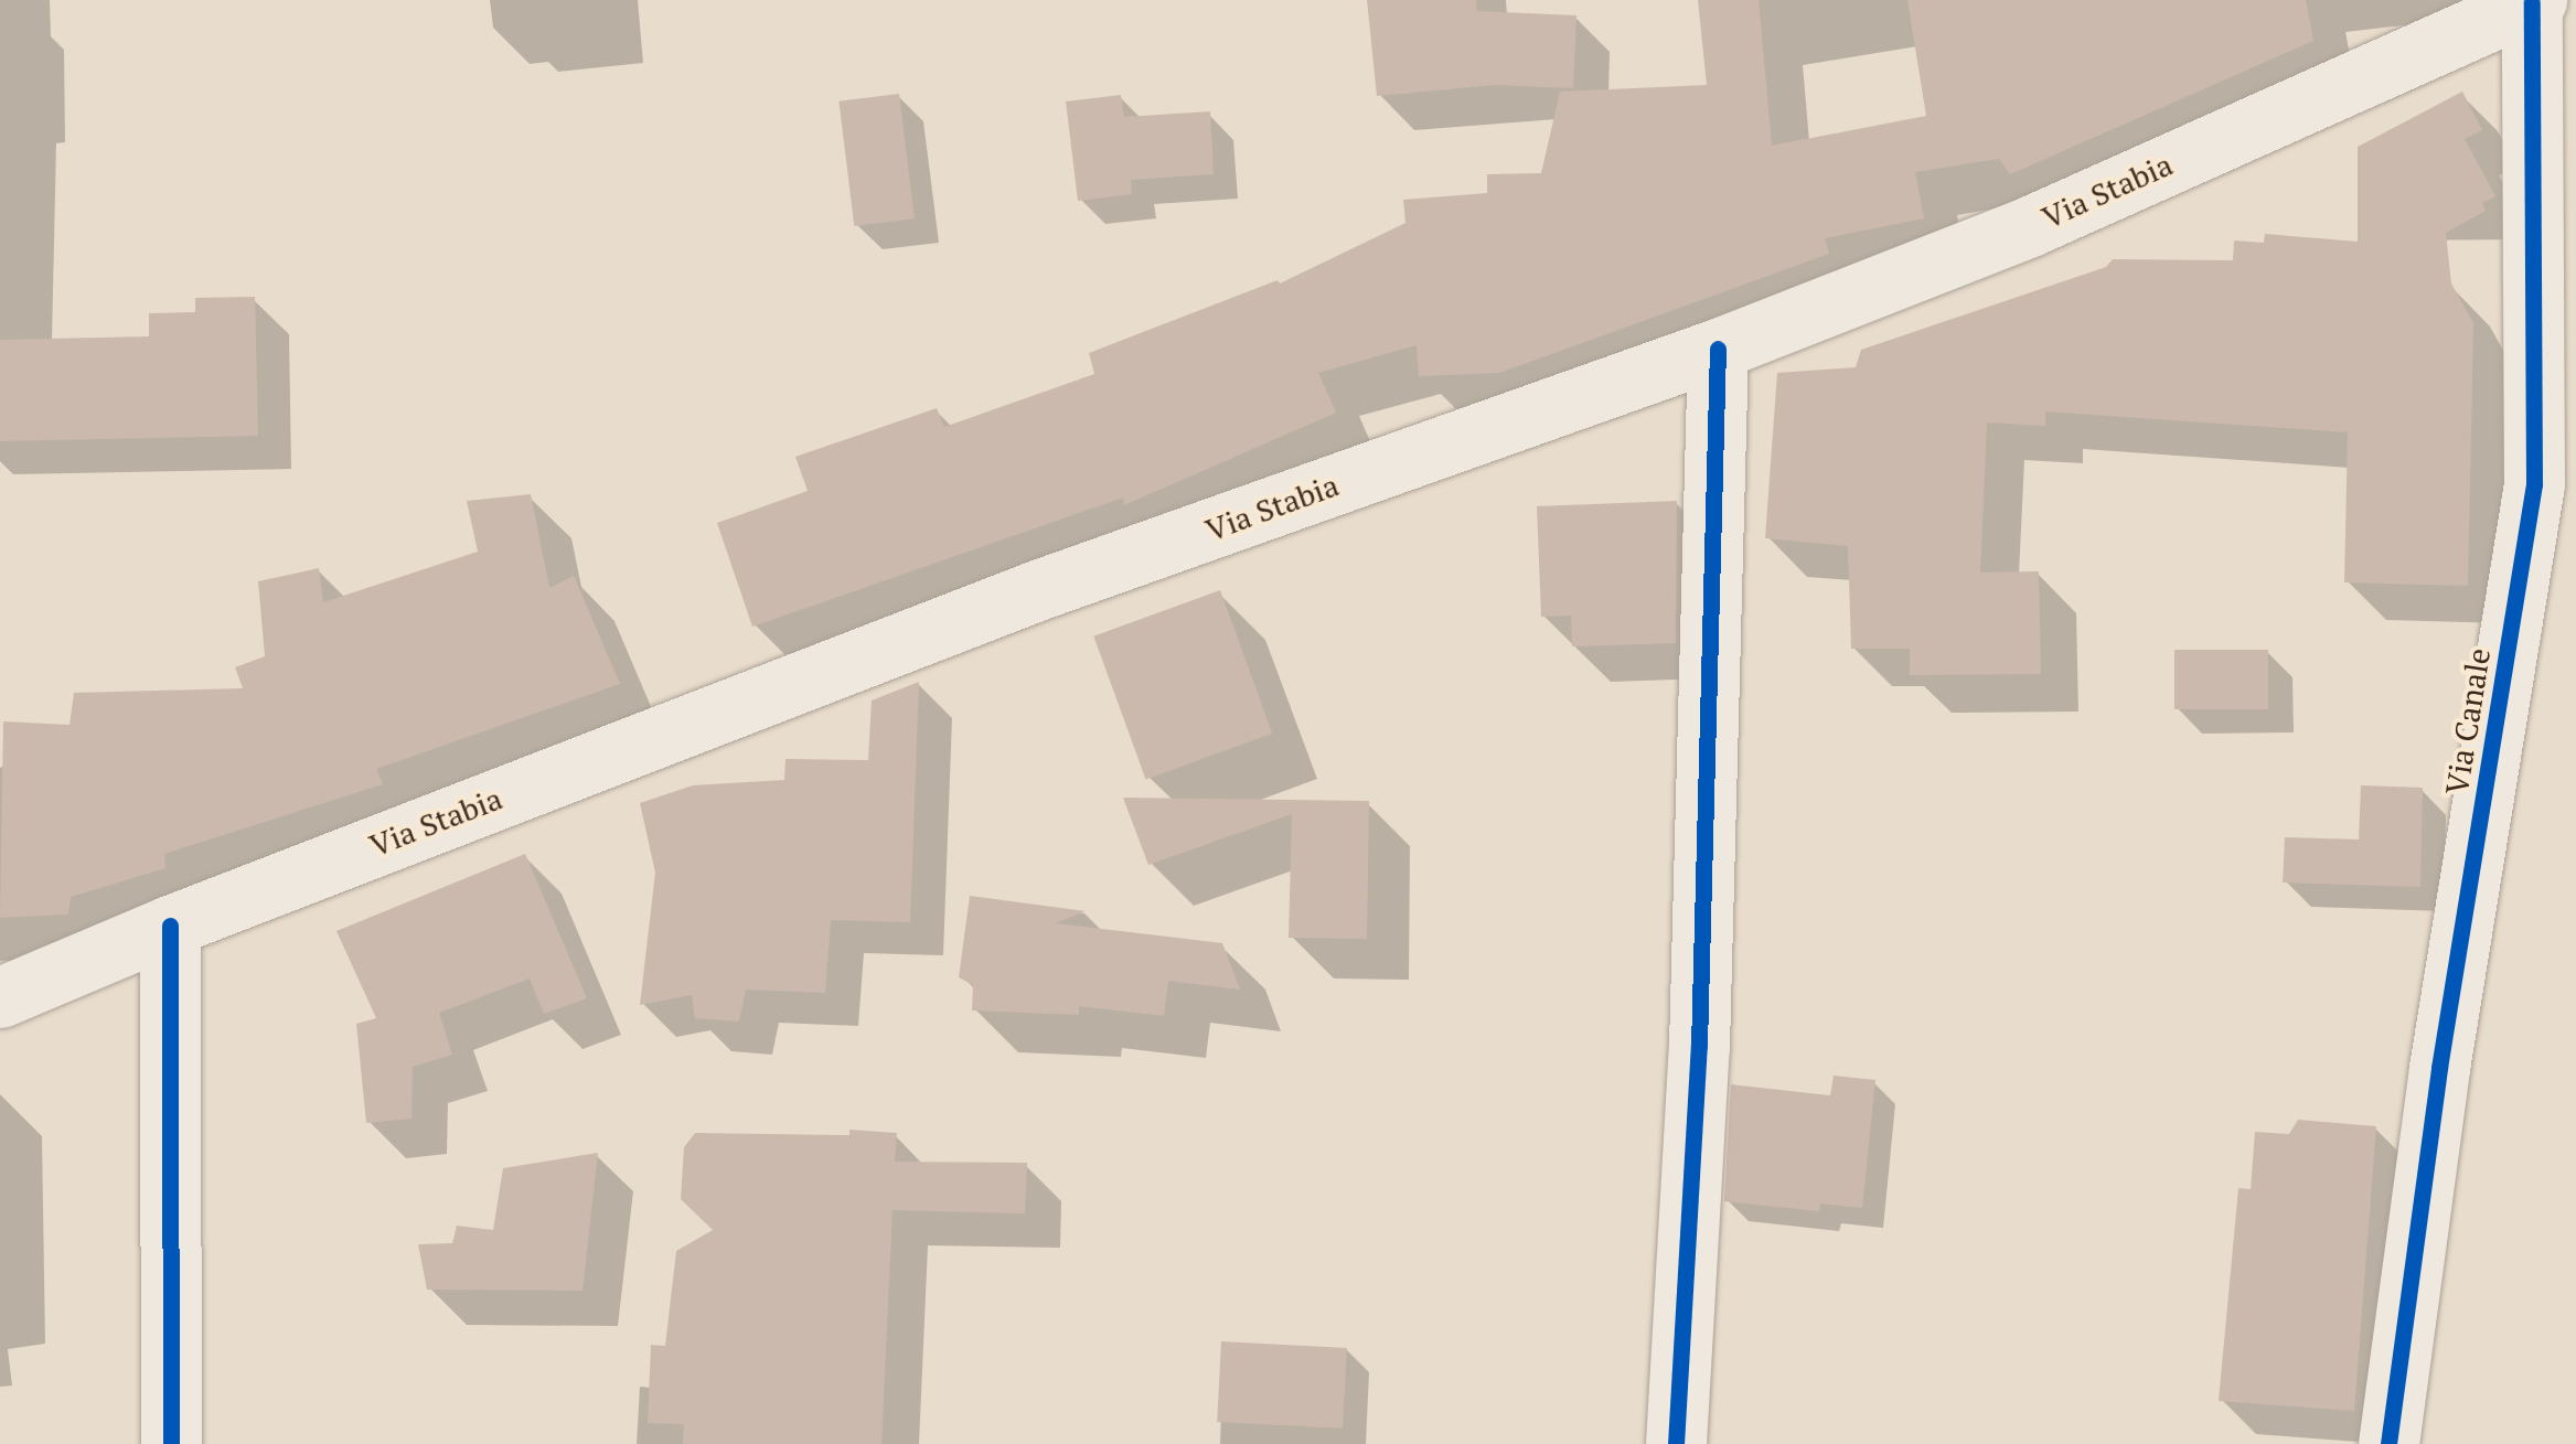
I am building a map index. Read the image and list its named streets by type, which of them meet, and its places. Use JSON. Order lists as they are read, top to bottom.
{
  "streets": {
    "street": ["Via Stabia", "Via Canale"]
  },
  "crossings": [
    ["Via Stabia", "Via Canale"]
  ]
}
